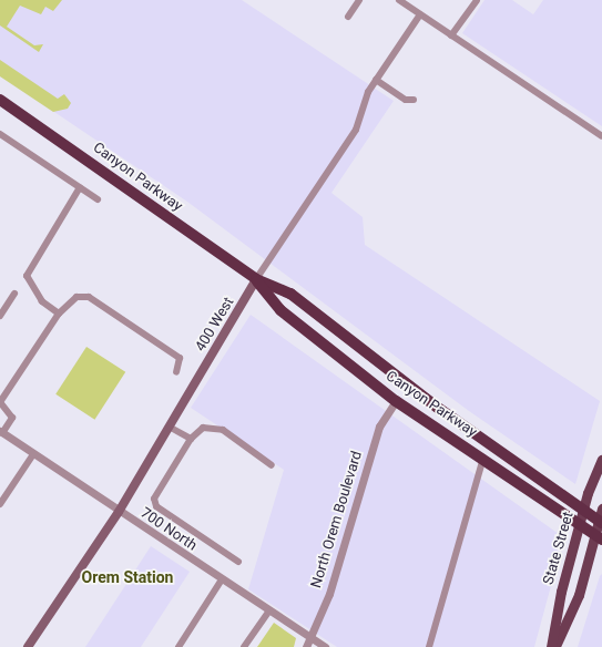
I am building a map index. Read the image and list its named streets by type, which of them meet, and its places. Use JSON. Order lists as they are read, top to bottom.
{
  "streets": {
    "highway": ["Canyon Parkway"],
    "main road": ["400 West", "State Street"],
    "street": ["North Orem Boulevard", "700 North"]
  },
  "crossings": [
    ["Canyon Parkway", "400 West"],
    ["Canyon Parkway", "North Orem Boulevard"],
    ["Canyon Parkway", "State Street"],
    ["400 West", "700 North"],
    ["North Orem Boulevard", "700 North"]
  ],
  "districts": ["Orem Station"]
}
